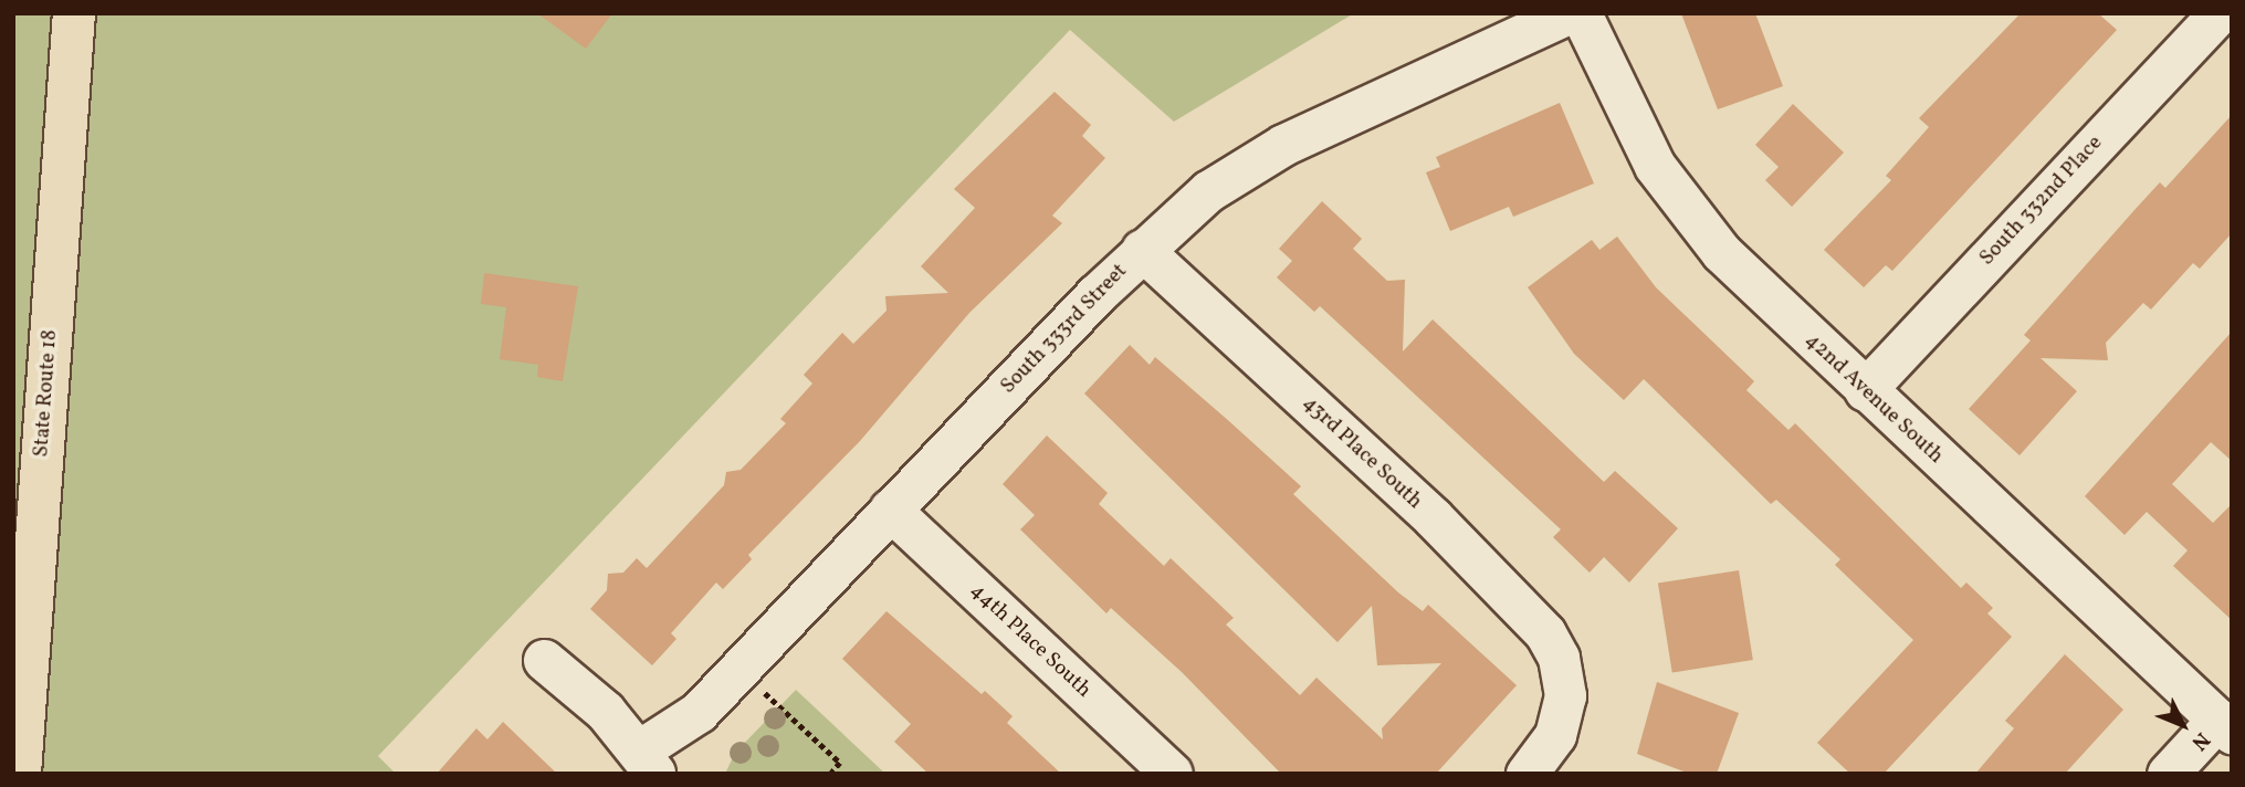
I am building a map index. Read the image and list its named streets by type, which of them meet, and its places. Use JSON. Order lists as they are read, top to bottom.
{
  "streets": {
    "highway": ["State Route 18"],
    "street": [
      "South 332nd Place",
      "South 333rd Street",
      "42nd Avenue South",
      "43rd Place South",
      "44th Place South"
    ]
  },
  "crossings": [
    ["South 332nd Place", "42nd Avenue South"],
    ["South 333rd Street", "43rd Place South"],
    ["South 333rd Street", "44th Place South"]
  ],
  "north": "bottom right"
}
